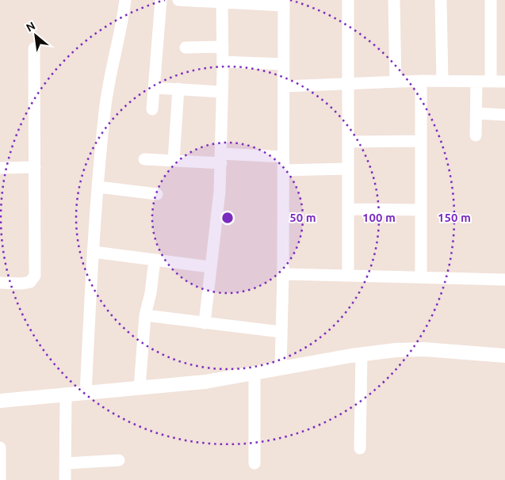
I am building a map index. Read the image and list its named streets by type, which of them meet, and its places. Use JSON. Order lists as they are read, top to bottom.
{
  "north": "top left",
  "rings": ["50 m", "100 m", "150 m"]
}
